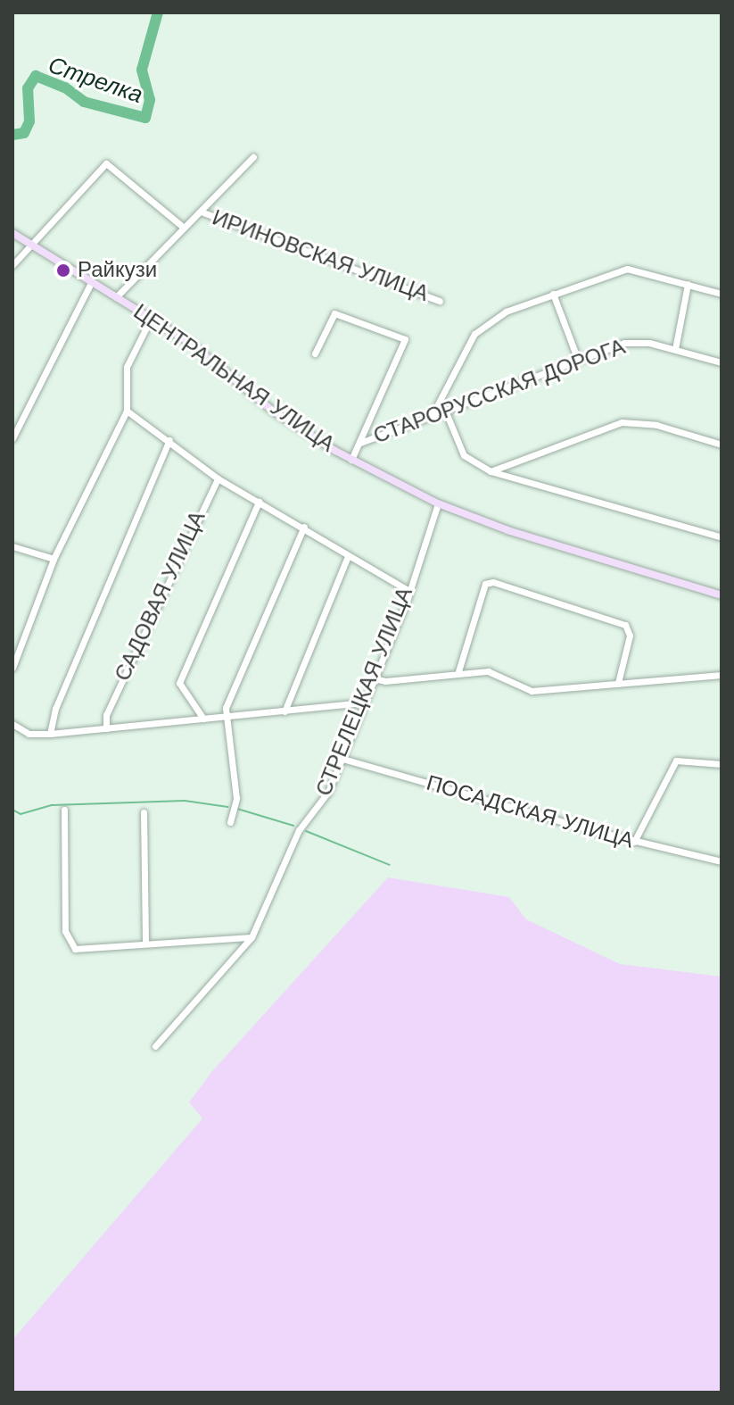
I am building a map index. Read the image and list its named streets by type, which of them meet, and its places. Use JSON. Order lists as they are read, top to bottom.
{
  "streets": {
    "main road": ["ЦЕНТРАЛЬНАЯ УЛИЦА"],
    "street": [
      "ИРИНОВСКАЯ УЛИЦА",
      "СТАРОРУССКАЯ ДОРОГА",
      "САДОВАЯ УЛИЦА",
      "СТРЕЛЕЦКАЯ УЛИЦА",
      "ПОСАДСКАЯ УЛИЦА"
    ]
  },
  "crossings": [
    ["ЦЕНТРАЛЬНАЯ УЛИЦА", "СТРЕЛЕЦКАЯ УЛИЦА"],
    ["СТРЕЛЕЦКАЯ УЛИЦА", "ПОСАДСКАЯ УЛИЦА"]
  ],
  "water": ["Стрелка"],
  "places": ["Райкузи"]
}
